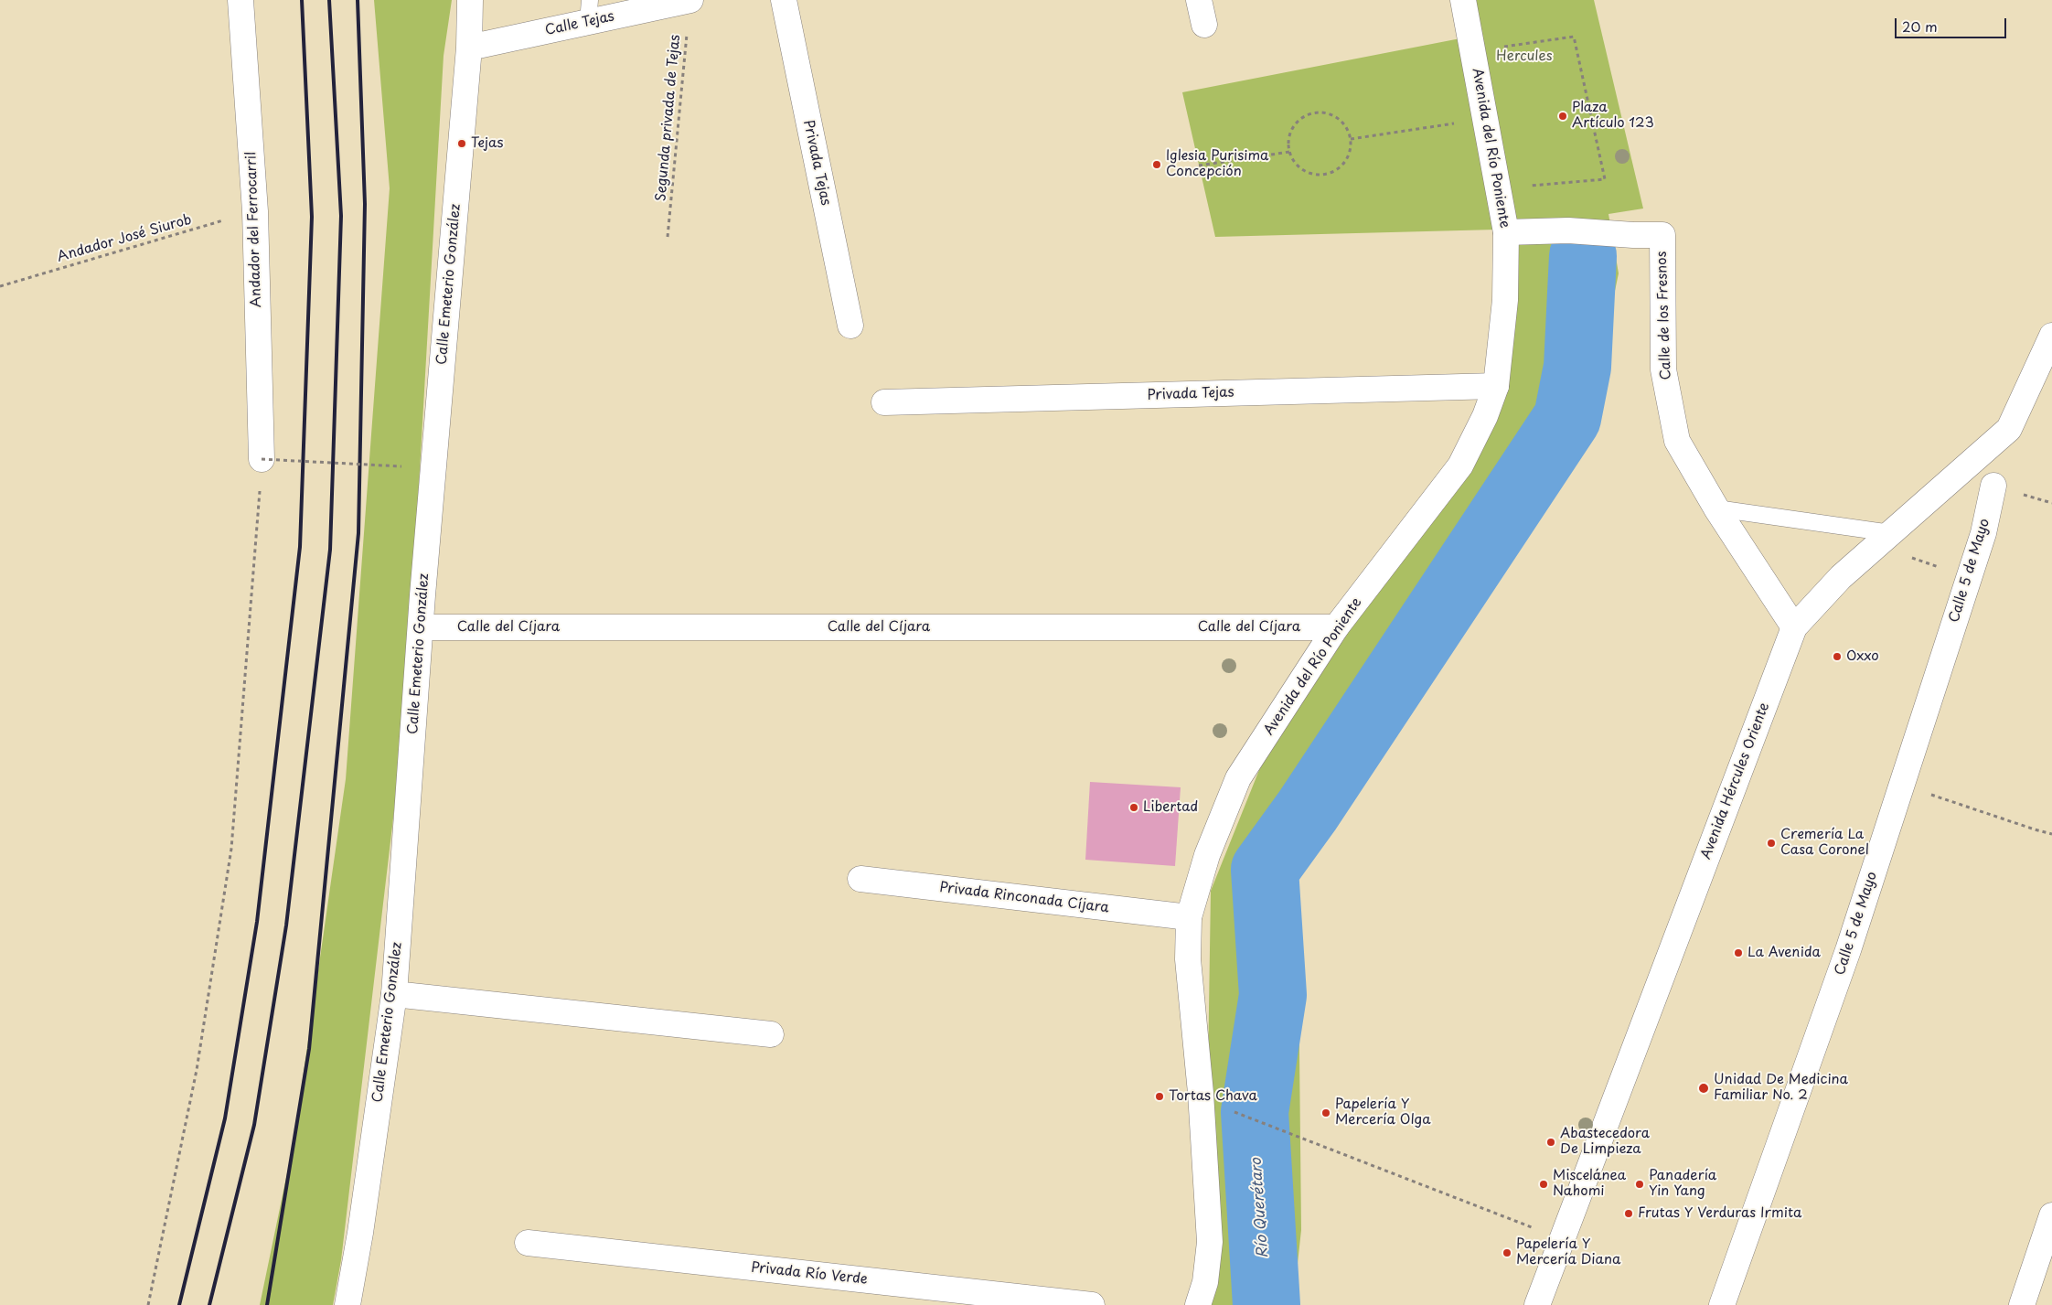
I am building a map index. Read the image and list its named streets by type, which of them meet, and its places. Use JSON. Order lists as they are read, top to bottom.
{
  "streets": {
    "street": [
      "Calle Tejas",
      "Avenida del Río Poniente",
      "Privada Tejas",
      "Andador del Ferrocarril",
      "Calle Emeterio González",
      "Calle de los Fresnos",
      "Calle 5 de Mayo",
      "Calle del Cíjara",
      "Avenida Hércules Oriente",
      "Privada Rinconada Cíjara",
      "Privada Río Verde"
    ],
    "path": ["Segunda privada de Tejas", "Andador José Siurob"]
  },
  "crossings": [
    ["Calle Tejas", "Segunda privada de Tejas"],
    ["Calle Tejas", "Calle Emeterio González"],
    ["Avenida del Río Poniente", "Privada Tejas"],
    ["Avenida del Río Poniente", "Calle de los Fresnos"],
    ["Avenida del Río Poniente", "Calle del Cíjara"],
    ["Avenida del Río Poniente", "Privada Rinconada Cíjara"],
    ["Andador del Ferrocarril", "Andador José Siurob"],
    ["Calle Emeterio González", "Calle del Cíjara"],
    ["Calle de los Fresnos", "Avenida Hércules Oriente"]
  ],
  "water": ["Río Querétaro"],
  "parks": ["Hercules"],
  "places": [
    "Plaza Artículo 123",
    "Tejas",
    "Iglesia Purisima Concepción",
    "Oxxo",
    "Libertad",
    "Cremería La Casa Coronel",
    "La Avenida",
    "Unidad De Medicina Familiar No. 2",
    "Tortas Chava",
    "Papelería Y Mercería Olga",
    "Abastecedora De Limpieza",
    "Miscelánea Nahomi",
    "Panadería Yin Yang",
    "Frutas Y Verduras Irmita",
    "Papelería Y Mercería Diana"
  ],
  "scale_bar": "20 m"
}
